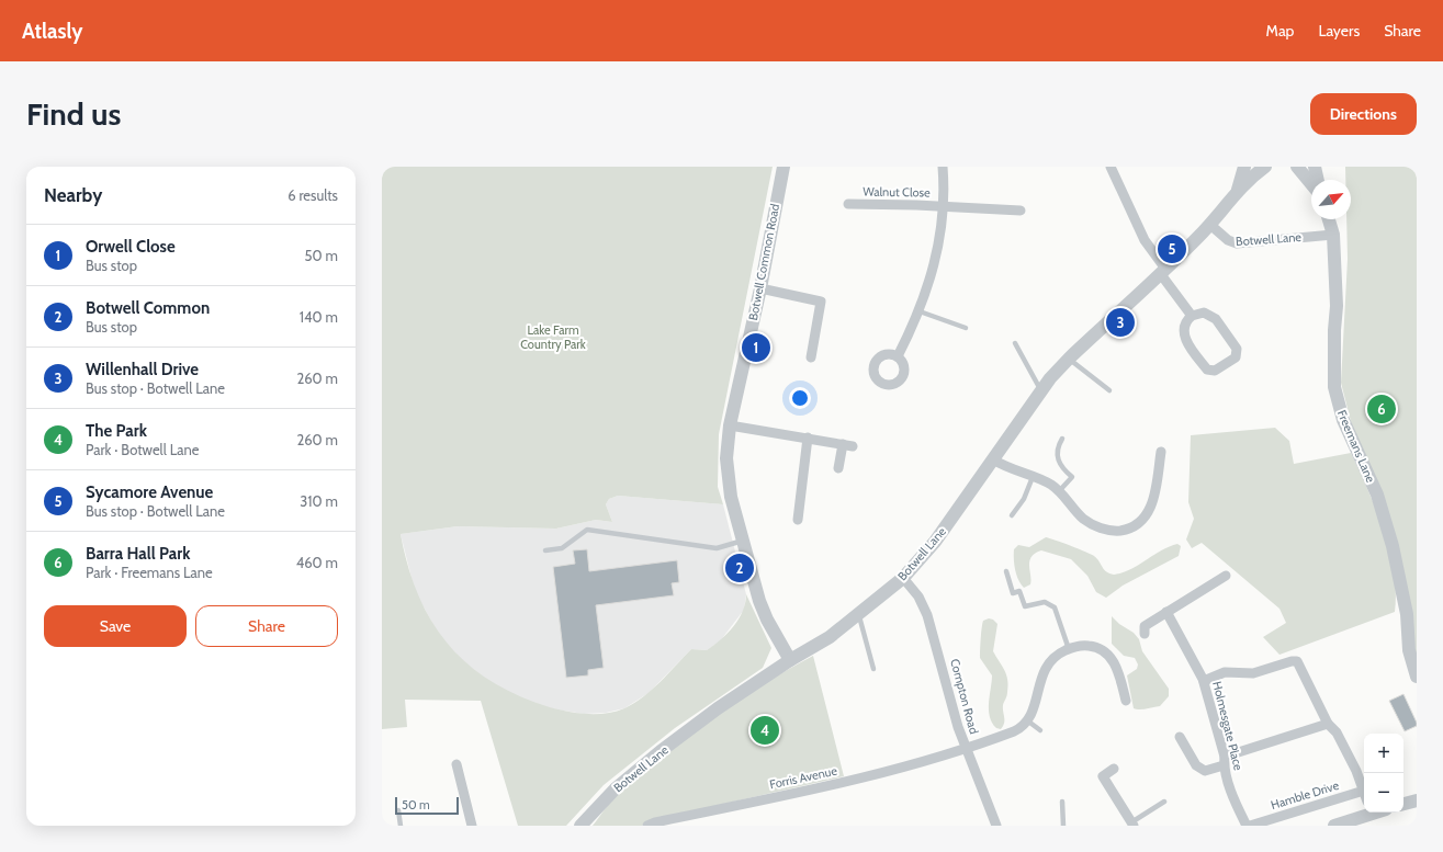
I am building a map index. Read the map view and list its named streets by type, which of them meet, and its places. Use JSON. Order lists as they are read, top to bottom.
{
  "streets": {
    "street": [
      "Walnut Close",
      "Botwell Lane",
      "Botwell Common Road",
      "Freemans Lane",
      "Compton Road",
      "Holmesgate Place",
      "Forris Avenue",
      "Hamble Drive"
    ]
  },
  "crossings": [
    ["Botwell Lane", "Botwell Common Road"],
    ["Botwell Lane", "Freemans Lane"],
    ["Botwell Lane", "Compton Road"],
    ["Compton Road", "Forris Avenue"]
  ],
  "parks": ["Lake Farm Country Park"],
  "scale_bar": "50 m",
  "north": "top right",
  "page": {
    "header": "Atlasly",
    "nav": ["Map", "Layers", "Share"],
    "buttons": [
      "Directions",
      ["Save", "Share"]
    ],
    "title": "Find us",
    "heading": ["Nearby", "6 results"],
    "list": [
      {
        "mark": "1",
        "name": "Orwell Close",
        "note": "Bus stop",
        "value": "50 m"
      },
      {
        "mark": "2",
        "name": "Botwell Common",
        "note": "Bus stop",
        "value": "140 m"
      },
      {
        "mark": "3",
        "name": "Willenhall Drive",
        "note": "Bus stop · Botwell Lane",
        "value": "260 m"
      },
      {
        "mark": "4",
        "name": "The Park",
        "note": "Park · Botwell Lane",
        "value": "260 m"
      },
      {
        "mark": "5",
        "name": "Sycamore Avenue",
        "note": "Bus stop · Botwell Lane",
        "value": "310 m"
      },
      {
        "mark": "6",
        "name": "Barra Hall Park",
        "note": "Park · Freemans Lane",
        "value": "460 m"
      }
    ],
    "pins": [
      "5",
      "3",
      "1",
      "6",
      "2",
      "4"
    ],
    "map_buttons": ["+", "−"],
    "scale": "50 m"
  }
}
